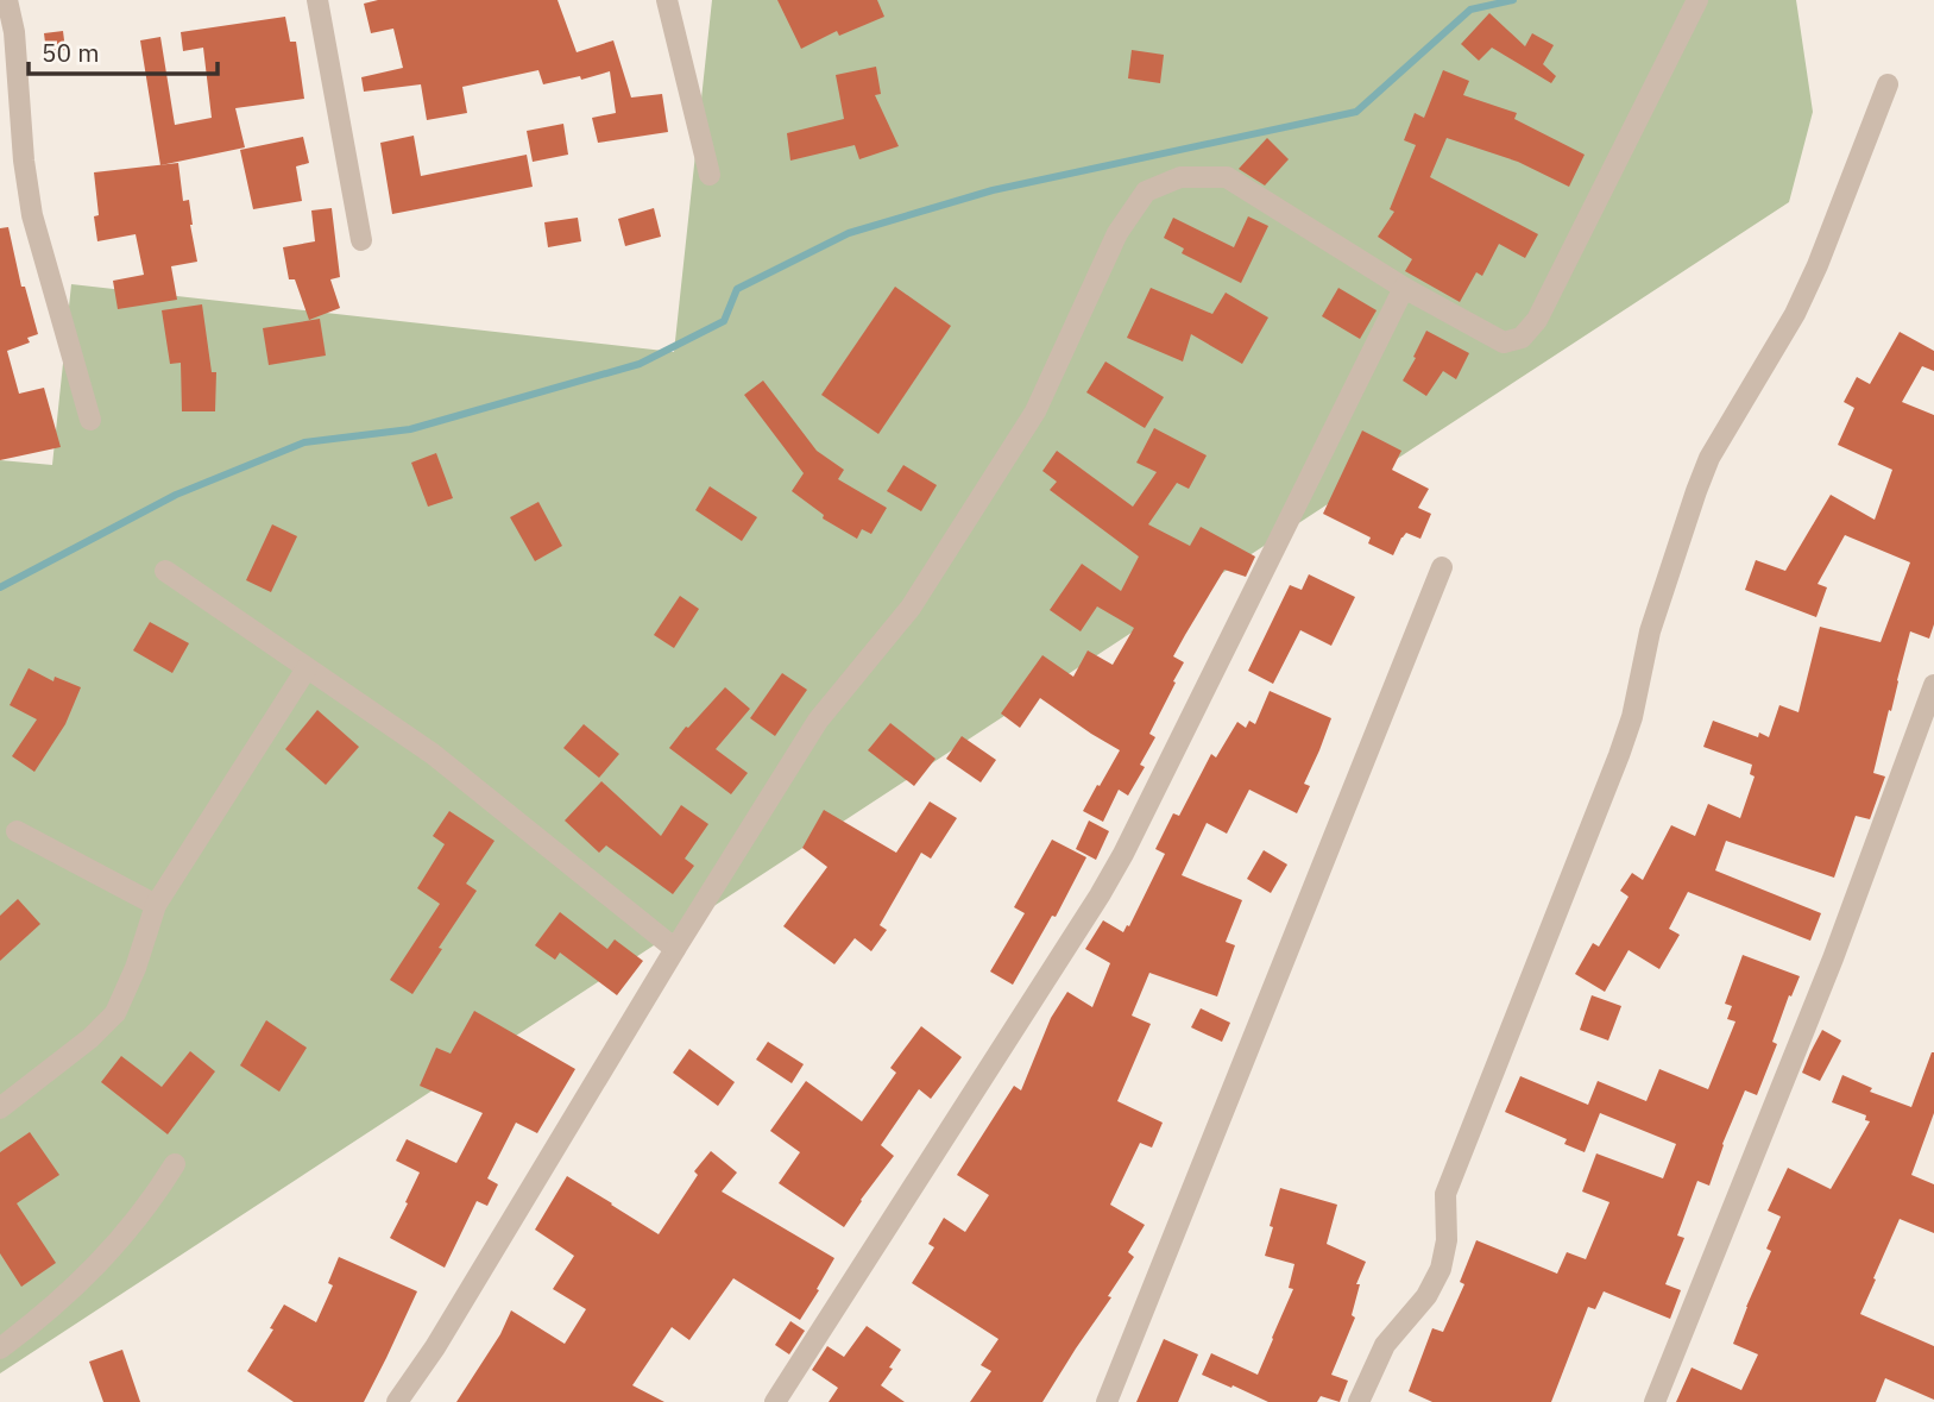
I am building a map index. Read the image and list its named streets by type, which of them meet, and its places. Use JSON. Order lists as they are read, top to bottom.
{
  "scale_bar": "50 m"
}
